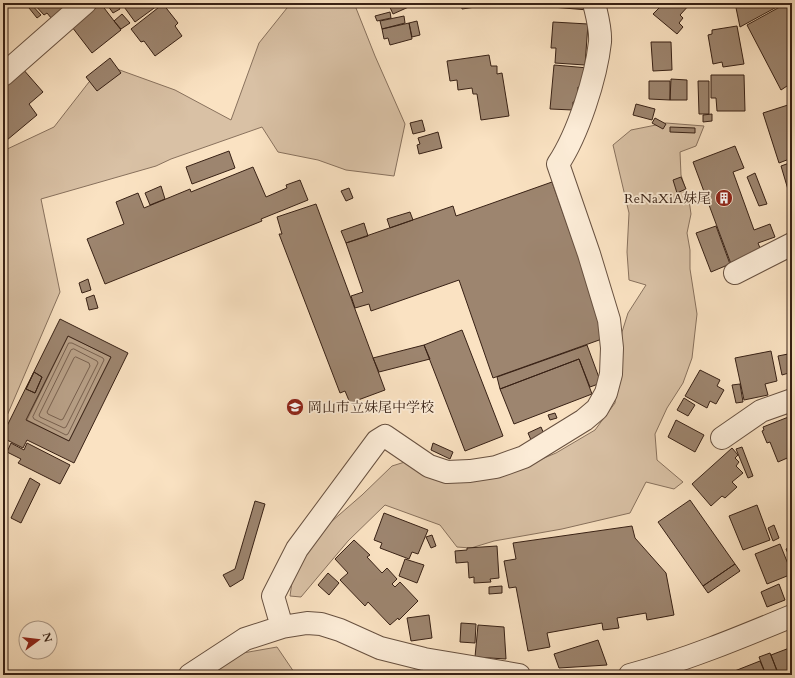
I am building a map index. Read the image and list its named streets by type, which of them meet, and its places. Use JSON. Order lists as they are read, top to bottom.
{
  "places": {
    "building": ["ReNaXiA妹尾"],
    "school or university": ["岡山市立妹尾中学校"]
  },
  "north": "right"
}
